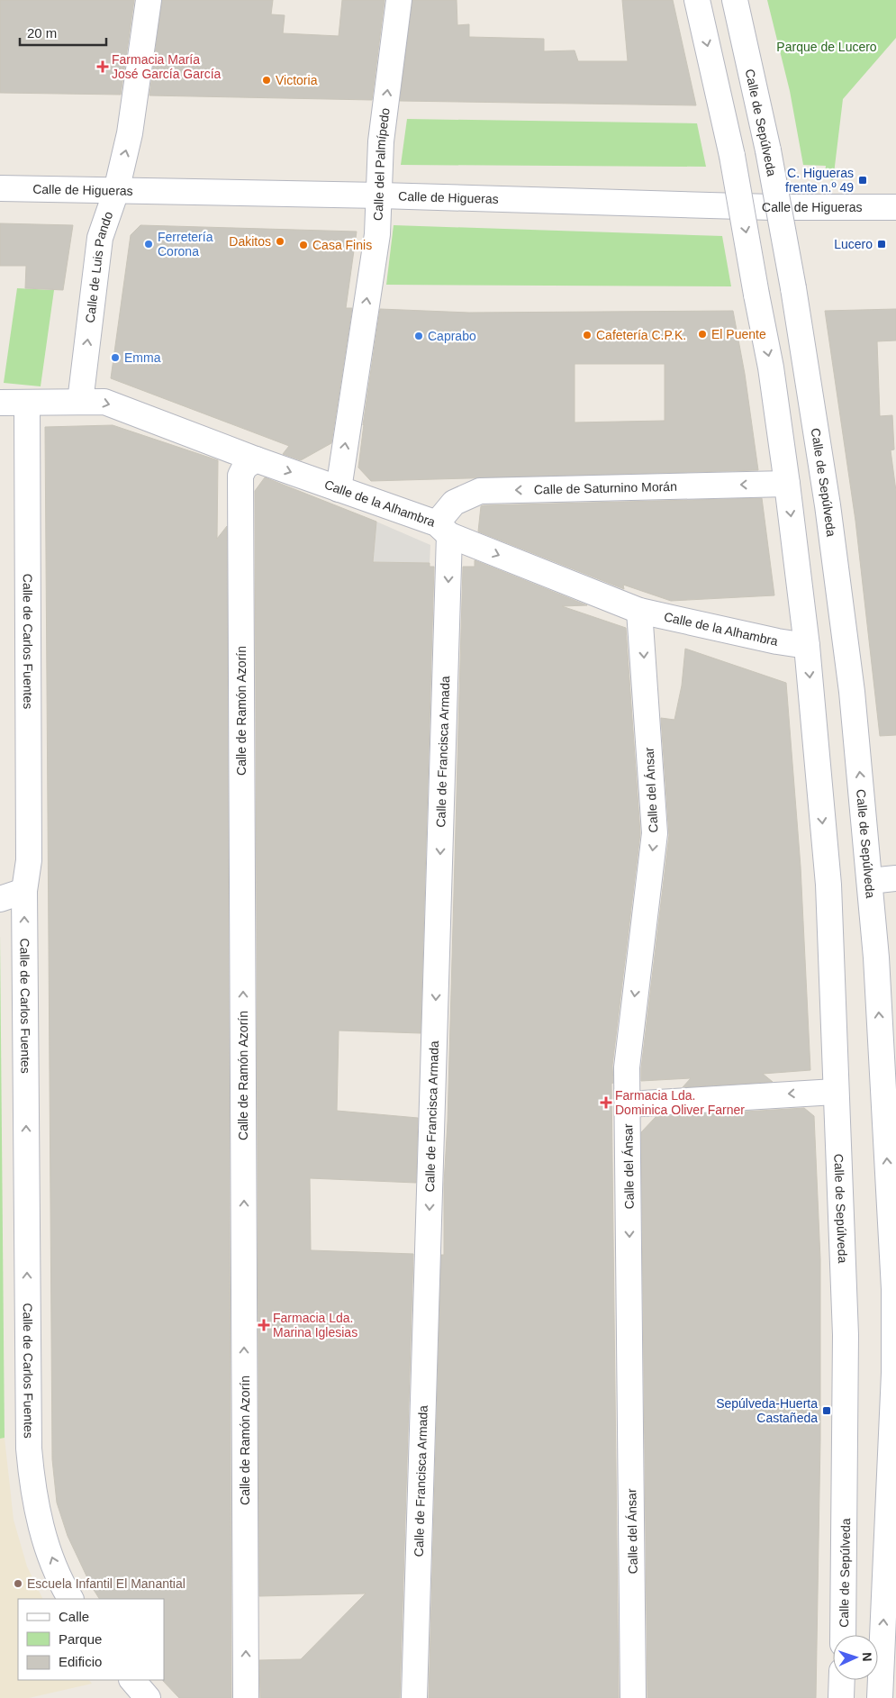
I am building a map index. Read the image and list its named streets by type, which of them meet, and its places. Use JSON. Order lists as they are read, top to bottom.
{
  "streets": {
    "street": [
      "Calle de Sepúlveda",
      "Calle del Palmípedo",
      "Calle de Higueras",
      "Calle de Luis Pando",
      "Calle de Saturnino Morán",
      "Calle de la Alhambra",
      "Calle de Carlos Fuentes",
      "Calle de Ramón Azorín",
      "Calle de Francisca Armada",
      "Calle del Ánsar"
    ]
  },
  "crossings": [
    ["Calle de Sepúlveda", "Calle de Saturnino Morán"],
    ["Calle de Sepúlveda", "Calle de la Alhambra"],
    ["Calle del Palmípedo", "Calle de Higueras"],
    ["Calle del Palmípedo", "Calle de la Alhambra"],
    ["Calle de Higueras", "Calle de Luis Pando"],
    ["Calle de Luis Pando", "Calle de la Alhambra"],
    ["Calle de Saturnino Morán", "Calle de la Alhambra"],
    ["Calle de Saturnino Morán", "Calle de Francisca Armada"],
    ["Calle de la Alhambra", "Calle de Carlos Fuentes"],
    ["Calle de la Alhambra", "Calle de Ramón Azorín"],
    ["Calle de la Alhambra", "Calle de Francisca Armada"],
    ["Calle de la Alhambra", "Calle del Ánsar"]
  ],
  "one_way": [
    "Calle del Palmípedo",
    "Calle de Luis Pando",
    "Calle de Saturnino Morán",
    "Calle de la Alhambra",
    "Calle de Carlos Fuentes",
    "Calle de Ramón Azorín",
    "Calle de Francisca Armada",
    "Calle del Ánsar"
  ],
  "parks": ["Parque de Lucero"],
  "places": {
    "health": ["Farmacia María José García García", "Farmacia Lda. Dominica Oliver Farner", "Farmacia Lda. Marina Iglesias"],
    "other": [
      "Victoria",
      "Dakitos",
      "Ferretería Corona",
      "Casa Finis",
      "El Puente",
      "Cafetería C.P.K.",
      "Caprabo",
      "Emma",
      "Escuela Infantil El Manantial"
    ],
    "transit": ["C. Higueras frente n.º 49", "Lucero", "Sepúlveda-Huerta Castañeda"]
  },
  "legend": ["Calle", "Parque", "Edificio"],
  "scale_bar": "20 m",
  "north": "right"
}
